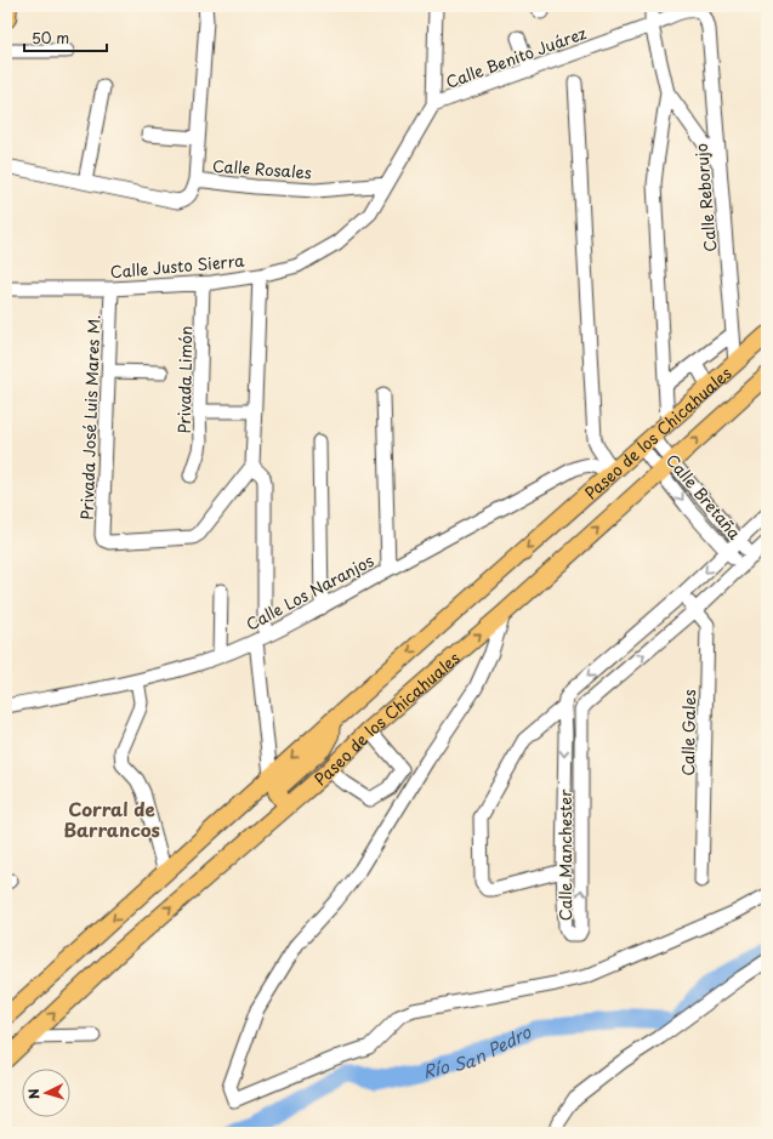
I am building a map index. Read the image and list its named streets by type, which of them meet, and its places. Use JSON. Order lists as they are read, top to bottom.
{
  "streets": {
    "main road": ["Paseo de los Chicahuales"],
    "street": [
      "Calle Benito Juárez",
      "Calle Rosales",
      "Calle Reborujo",
      "Calle Justo Sierra",
      "Privada Limón",
      "Privada José Luis Mares M.",
      "Calle Bretaña",
      "Calle Los Naranjos",
      "Calle Gales",
      "Calle Manchester"
    ]
  },
  "crossings": [
    ["Calle Benito Juárez", "Calle Reborujo"],
    ["Calle Benito Juárez", "Calle Justo Sierra"],
    ["Calle Rosales", "Calle Justo Sierra"],
    ["Calle Reborujo", "Paseo de los Chicahuales"],
    ["Calle Justo Sierra", "Privada Limón"],
    ["Calle Justo Sierra", "Privada José Luis Mares M."],
    ["Paseo de los Chicahuales", "Calle Bretaña"],
    ["Paseo de los Chicahuales", "Calle Los Naranjos"]
  ],
  "districts": ["Corral de Barrancos"],
  "water": ["Río San Pedro"],
  "scale_bar": "50 m",
  "north": "left"
}
